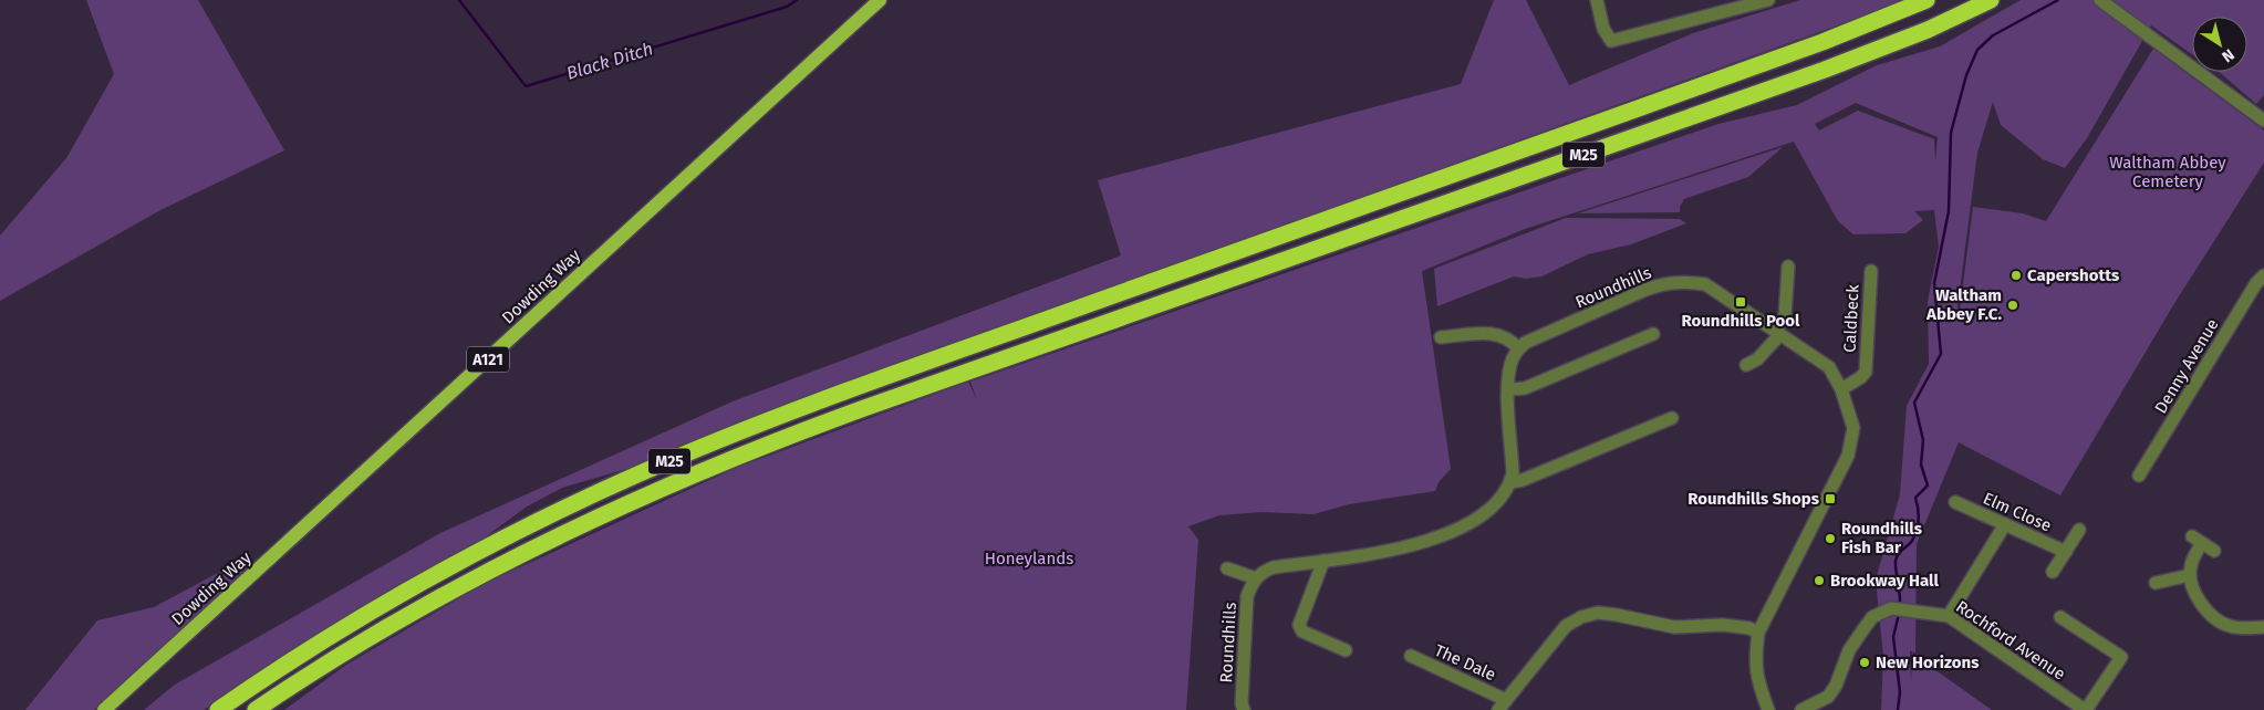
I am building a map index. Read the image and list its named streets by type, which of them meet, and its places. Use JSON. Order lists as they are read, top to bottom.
{
  "streets": {
    "highway": ["M25"],
    "main road": ["Dowding Way", "A121"],
    "street": [
      "Roundhills",
      "Caldbeck",
      "Denny Avenue",
      "Elm Close",
      "Rochford Avenue",
      "The Dale"
    ]
  },
  "crossings": [
    ["Roundhills", "Caldbeck"]
  ],
  "water": ["Black Ditch"],
  "parks": ["Waltham Abbey Cemetery", "Honeylands"],
  "places": {
    "other": [
      "Capershotts",
      "Waltham Abbey F.C.",
      "Roundhills Fish Bar",
      "Brookway Hall",
      "New Horizons"
    ],
    "transit": ["Roundhills Pool", "Roundhills Shops"]
  },
  "north": "bottom right"
}
